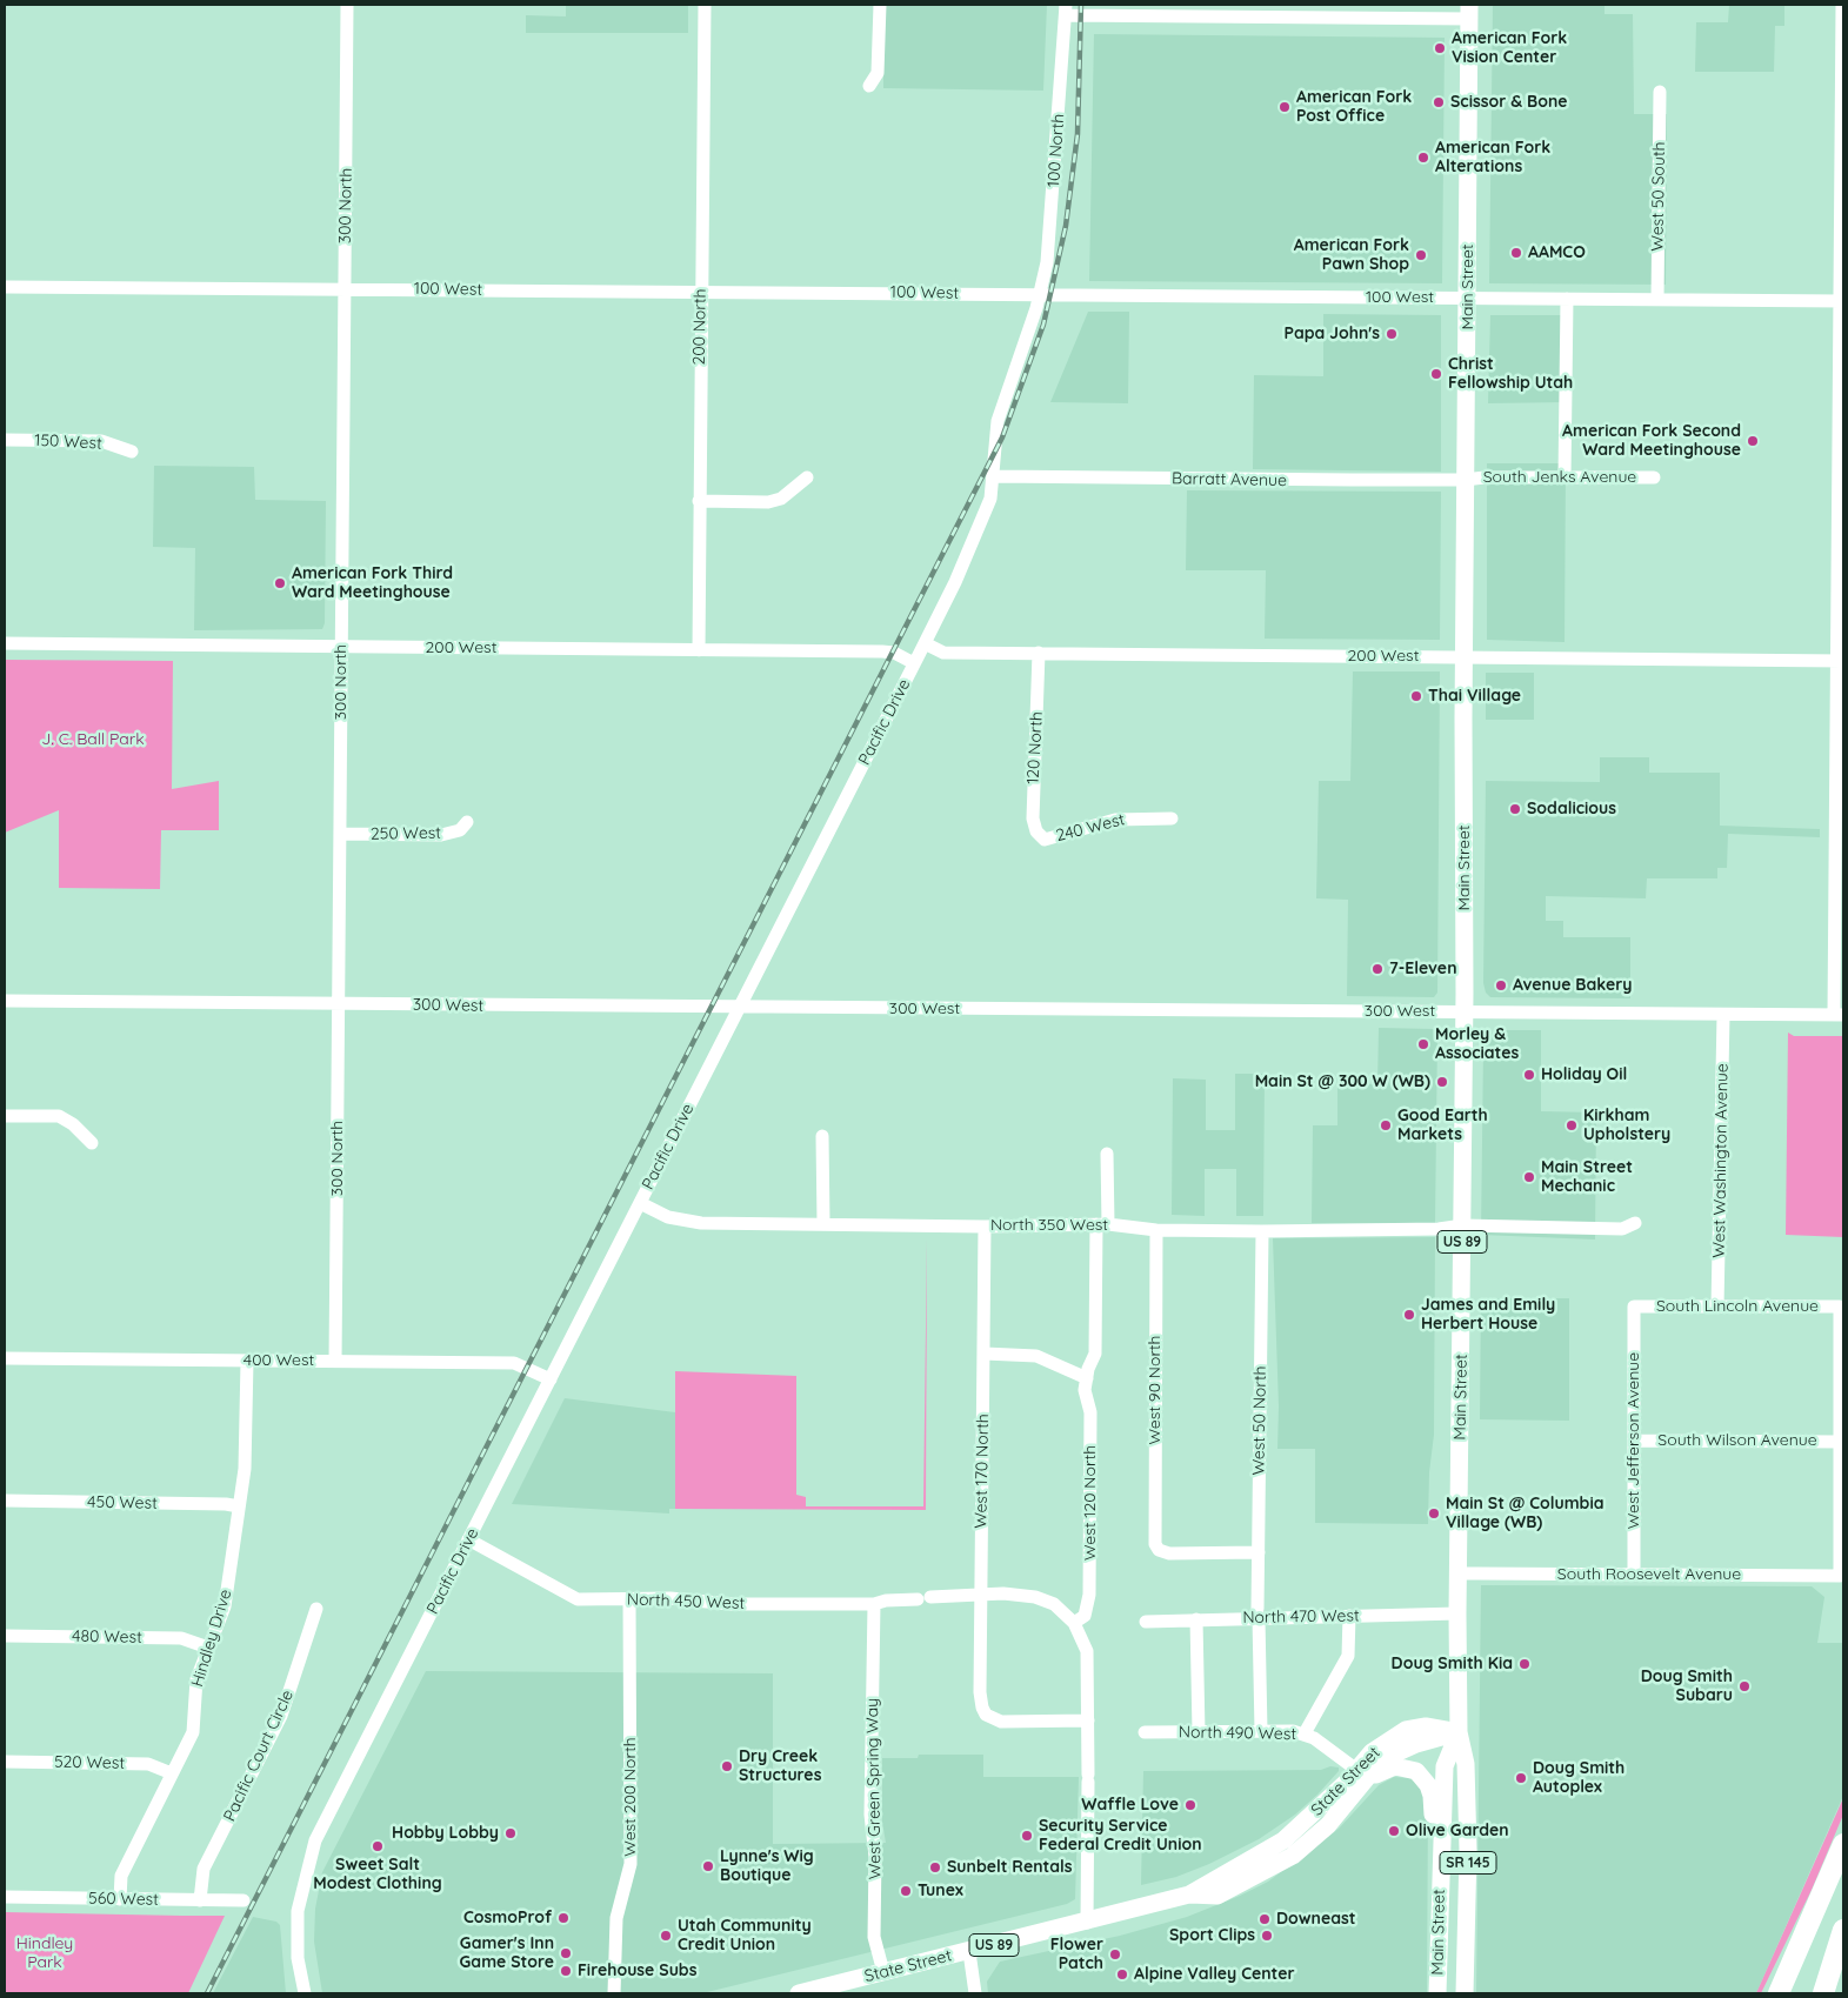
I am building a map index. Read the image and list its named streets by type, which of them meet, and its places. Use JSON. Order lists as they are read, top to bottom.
{
  "streets": {
    "main road": [
      "Main Street",
      "US 89",
      "State Street",
      "SR 145"
    ],
    "street": [
      "100 North",
      "West 50 South",
      "300 North",
      "100 West",
      "200 North",
      "150 West",
      "South Jenks Avenue",
      "Barratt Avenue",
      "200 West",
      "Pacific Drive",
      "120 North",
      "240 West",
      "250 West",
      "300 West",
      "West Washington Avenue",
      "North 350 West",
      "South Lincoln Avenue",
      "400 West",
      "West 90 North",
      "West 50 North",
      "West Jefferson Avenue",
      "South Wilson Avenue",
      "West 170 North",
      "450 West",
      "West 120 North",
      "South Roosevelt Avenue",
      "North 450 West",
      "North 470 West",
      "480 West",
      "Hindley Drive",
      "North 490 West",
      "Pacific Court Circle",
      "520 West",
      "West Green Spring Way",
      "West 200 North",
      "560 West"
    ]
  },
  "crossings": [
    ["100 North", "100 West"],
    ["100 North", "Pacific Drive"],
    ["West 50 South", "100 West"],
    ["300 North", "100 West"],
    ["300 North", "200 West"],
    ["300 North", "250 West"],
    ["300 North", "300 West"],
    ["300 North", "400 West"],
    ["Main Street", "100 West"],
    ["Main Street", "South Jenks Avenue"],
    ["Main Street", "Barratt Avenue"],
    ["Main Street", "200 West"],
    ["Main Street", "300 West"],
    ["Main Street", "North 350 West"],
    ["Main Street", "South Roosevelt Avenue"],
    ["Main Street", "North 470 West"],
    ["Main Street", "State Street"],
    ["100 West", "200 North"],
    ["100 West", "Pacific Drive"],
    ["200 North", "200 West"],
    ["South Jenks Avenue", "Barratt Avenue"],
    ["Barratt Avenue", "Pacific Drive"],
    ["200 West", "Pacific Drive"],
    ["200 West", "120 North"],
    ["Pacific Drive", "300 West"],
    ["Pacific Drive", "North 350 West"],
    ["Pacific Drive", "400 West"],
    ["Pacific Drive", "North 450 West"],
    ["120 North", "240 West"],
    ["300 West", "West Washington Avenue"],
    ["West Washington Avenue", "South Lincoln Avenue"],
    ["North 350 West", "West 90 North"],
    ["North 350 West", "West 50 North"],
    ["North 350 West", "West 170 North"],
    ["North 350 West", "West 120 North"],
    ["South Lincoln Avenue", "West Jefferson Avenue"],
    ["South Lincoln Avenue", "South Wilson Avenue"],
    ["South Lincoln Avenue", "South Roosevelt Avenue"],
    ["400 West", "Hindley Drive"],
    ["West 90 North", "West 50 North"],
    ["West 50 North", "North 470 West"],
    ["West 50 North", "North 490 West"],
    ["West Jefferson Avenue", "South Wilson Avenue"],
    ["West Jefferson Avenue", "South Roosevelt Avenue"],
    ["South Wilson Avenue", "South Roosevelt Avenue"],
    ["West 170 North", "North 450 West"],
    ["450 West", "Hindley Drive"],
    ["West 120 North", "North 450 West"],
    ["North 450 West", "West Green Spring Way"],
    ["North 450 West", "West 200 North"],
    ["480 West", "Hindley Drive"],
    ["Hindley Drive", "520 West"],
    ["Hindley Drive", "560 West"],
    ["North 490 West", "State Street"],
    ["Pacific Court Circle", "560 West"],
    ["State Street", "West Green Spring Way"]
  ],
  "parks": ["J. C. Ball Park", "Hindley Park"],
  "places": [
    "American Fork Vision Center",
    "Scissor & Bone",
    "American Fork Post Office",
    "American Fork Alterations",
    "AAMCO",
    "American Fork Pawn Shop",
    "Papa John's",
    "Christ Fellowship Utah",
    "American Fork Second Ward Meetinghouse",
    "American Fork Third Ward Meetinghouse",
    "Thai Village",
    "Sodalicious",
    "7-Eleven",
    "Avenue Bakery",
    "Morley & Associates",
    "Holiday Oil",
    "Main St @ 300 W (WB)",
    "Good Earth Markets",
    "Kirkham Upholstery",
    "Main Street Mechanic",
    "James and Emily Herbert House",
    "Main St @ Columbia Village (WB)",
    "Doug Smith Kia",
    "Doug Smith Subaru",
    "Dry Creek Structures",
    "Doug Smith Autoplex",
    "Waffle Love",
    "Olive Garden",
    "Hobby Lobby",
    "Security Service Federal Credit Union",
    "Sweet Salt Modest Clothing",
    "Lynne's Wig Boutique",
    "Sunbelt Rentals",
    "Tunex",
    "CosmoProf",
    "Downeast",
    "Utah Community Credit Union",
    "Sport Clips",
    "Gamer's Inn Game Store",
    "Flower Patch",
    "Firehouse Subs",
    "Alpine Valley Center"
  ]
}
